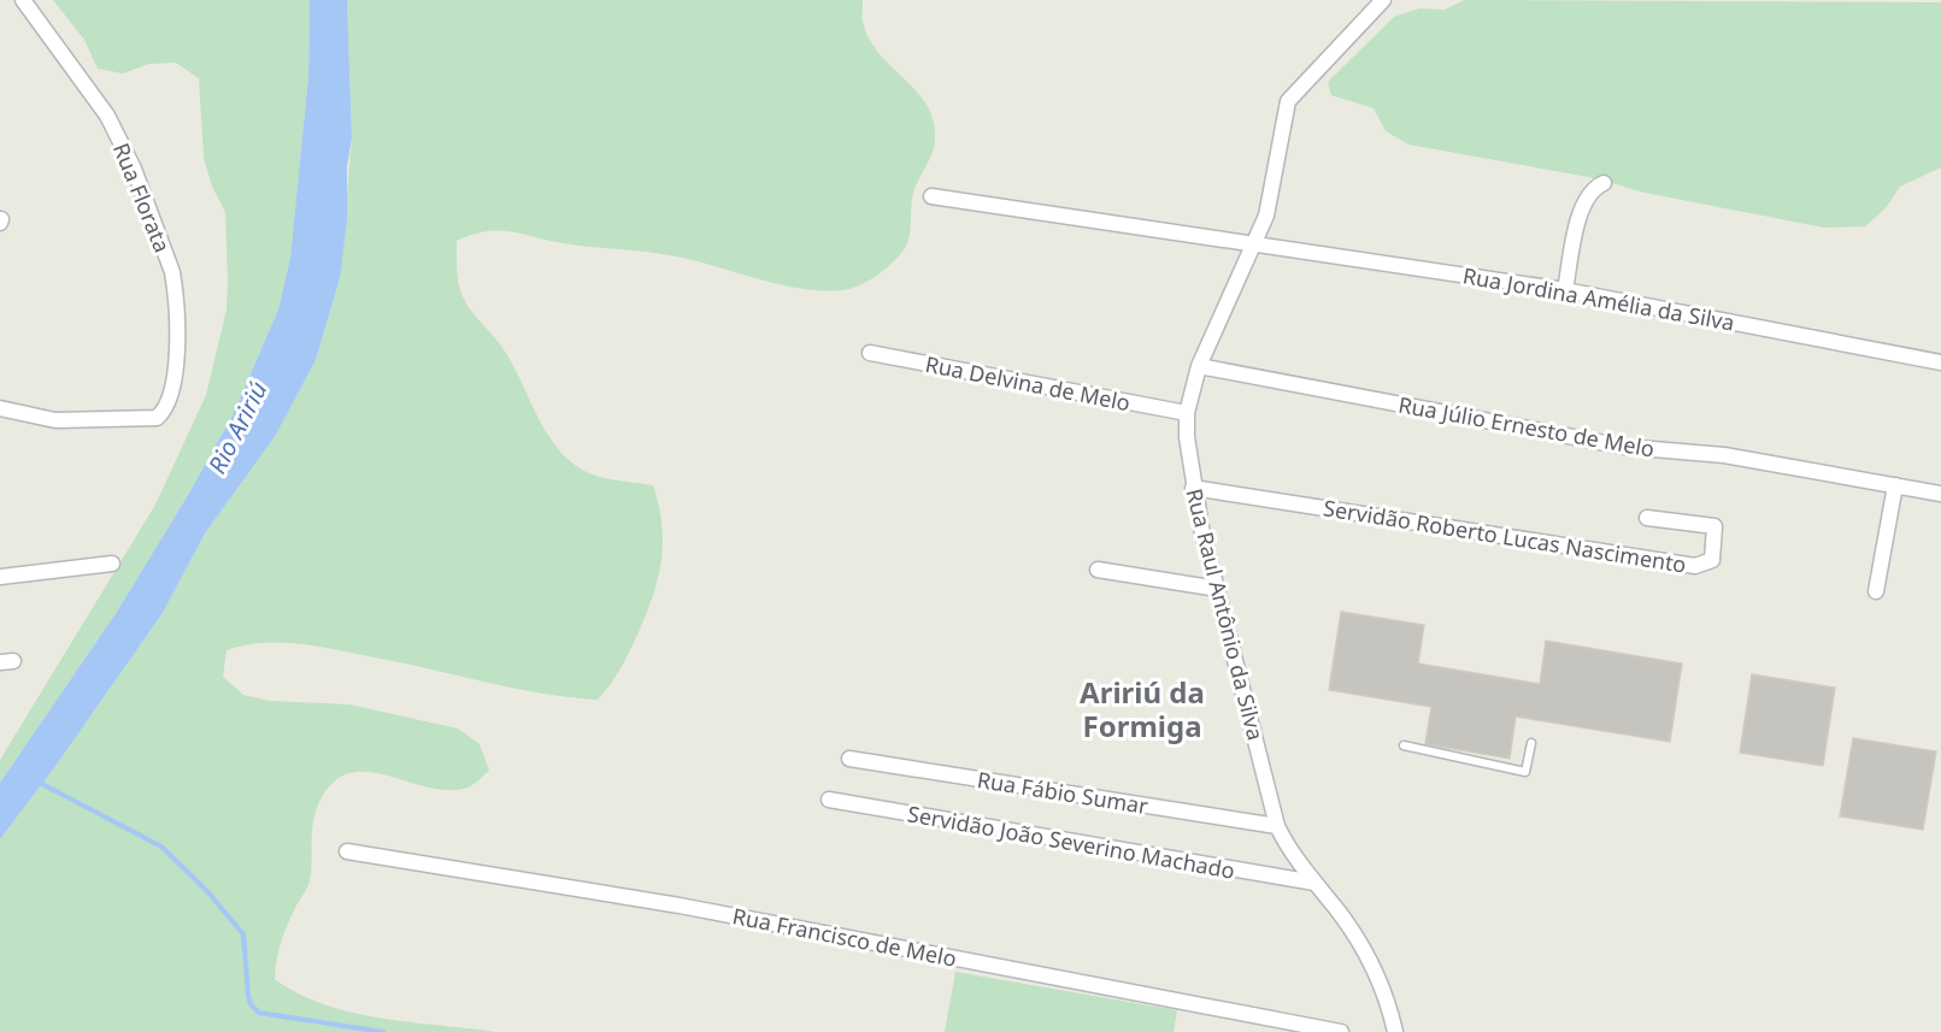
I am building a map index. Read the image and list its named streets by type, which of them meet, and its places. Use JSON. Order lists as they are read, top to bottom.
{
  "streets": {
    "street": [
      "Rua Florata",
      "Rua Jordina Amélia da Silva",
      "Rua Delvina de Melo",
      "Rua Júlio Ernesto de Melo",
      "Servidão Roberto Lucas Nascimento",
      "Rua Raul Antônio da Silva",
      "Rua Fábio Sumar",
      "Servidão João Severino Machado",
      "Rua Francisco de Melo"
    ]
  },
  "crossings": [
    ["Rua Jordina Amélia da Silva", "Rua Raul Antônio da Silva"],
    ["Rua Delvina de Melo", "Rua Raul Antônio da Silva"],
    ["Rua Júlio Ernesto de Melo", "Rua Raul Antônio da Silva"],
    ["Servidão Roberto Lucas Nascimento", "Rua Raul Antônio da Silva"],
    ["Rua Raul Antônio da Silva", "Rua Fábio Sumar"],
    ["Rua Raul Antônio da Silva", "Servidão João Severino Machado"]
  ],
  "districts": ["Aririú da Formiga"],
  "water": ["Rio Aririú"]
}
